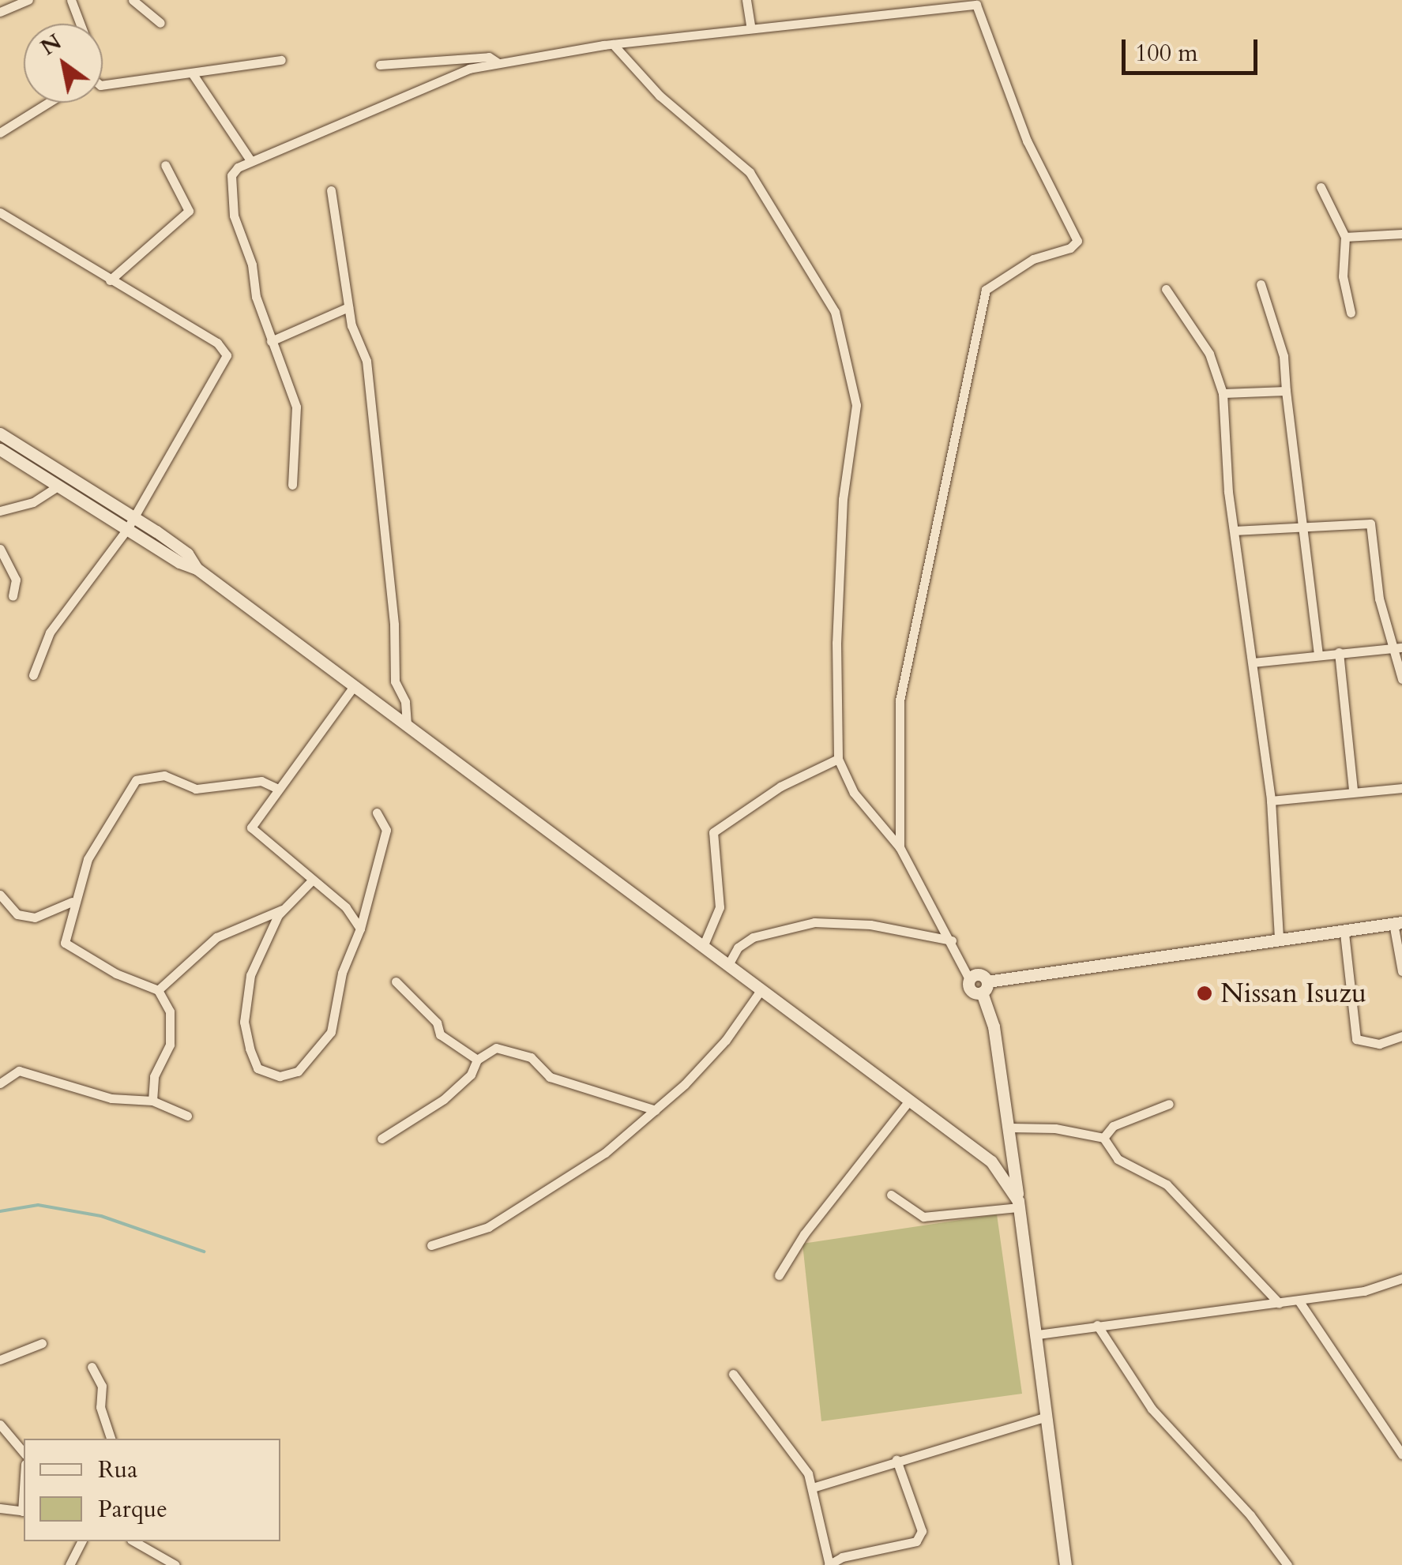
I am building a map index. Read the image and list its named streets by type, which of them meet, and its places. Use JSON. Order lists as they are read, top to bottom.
{
  "places": ["Nissan Isuzu"],
  "legend": ["Rua", "Parque"],
  "scale_bar": "100 m",
  "north": "top left"
}
